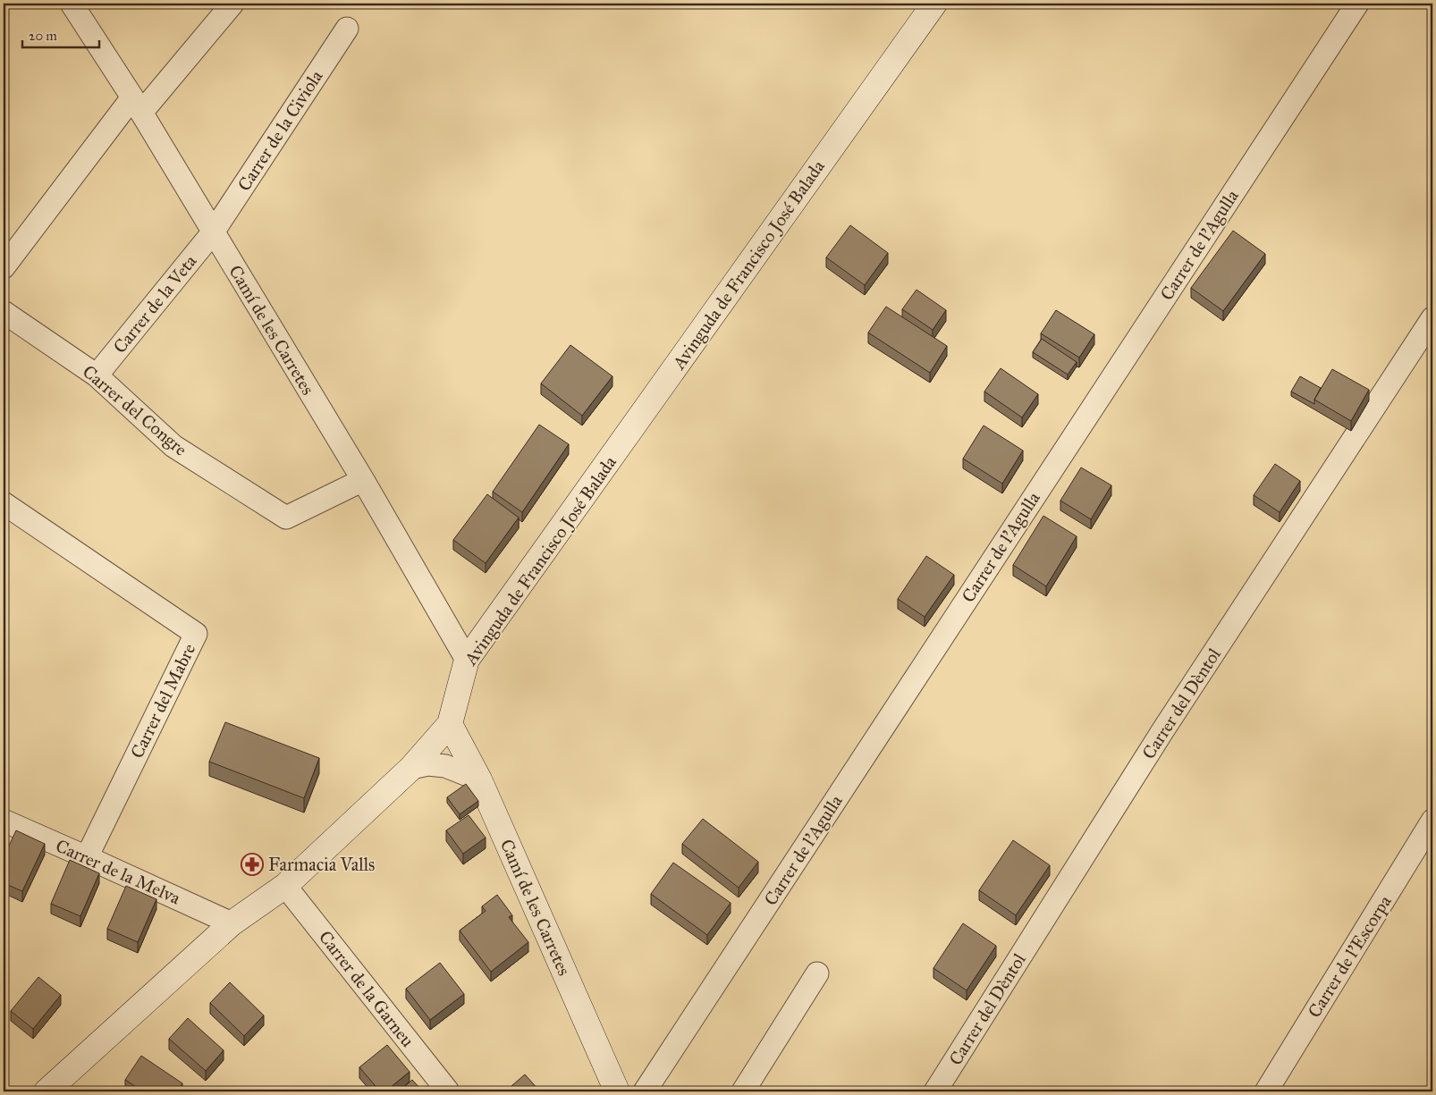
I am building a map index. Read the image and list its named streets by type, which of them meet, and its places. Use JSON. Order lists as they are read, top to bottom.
{
  "streets": {
    "street": [
      "Carrer de la Civiola",
      "Carrer de l'Agulla",
      "Avinguda de Francisco José Balada",
      "Carrer de la Veta",
      "Camí de les Carretes",
      "Carrer del Congre",
      "Carrer del Mabre",
      "Carrer del Dèntol",
      "Carrer de la Melva",
      "Carrer de l'Escorpa",
      "Carrer de la Garneu"
    ]
  },
  "crossings": [
    ["Carrer de la Civiola", "Carrer de la Veta"],
    ["Carrer de la Civiola", "Camí de les Carretes"],
    ["Avinguda de Francisco José Balada", "Camí de les Carretes"],
    ["Avinguda de Francisco José Balada", "Carrer de la Melva"],
    ["Avinguda de Francisco José Balada", "Carrer de la Garneu"],
    ["Carrer de la Veta", "Camí de les Carretes"],
    ["Carrer de la Veta", "Carrer del Congre"],
    ["Camí de les Carretes", "Carrer del Congre"],
    ["Carrer del Mabre", "Carrer de la Melva"]
  ],
  "places": {
    "pharmacy": ["Farmacia Valls"]
  },
  "scale_bar": "20 m"
}
